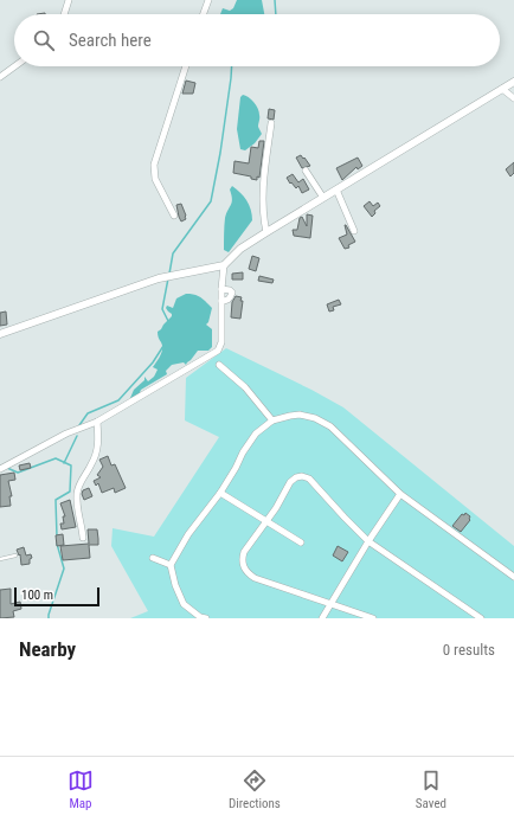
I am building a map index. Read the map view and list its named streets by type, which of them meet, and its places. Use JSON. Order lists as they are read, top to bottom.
{
  "scale_bar": "100 m",
  "page": {
    "search": "Search here",
    "scale": "100 m",
    "heading": ["Nearby", "0 results"],
    "nav": ["Map", "Directions", "Saved"]
  }
}
